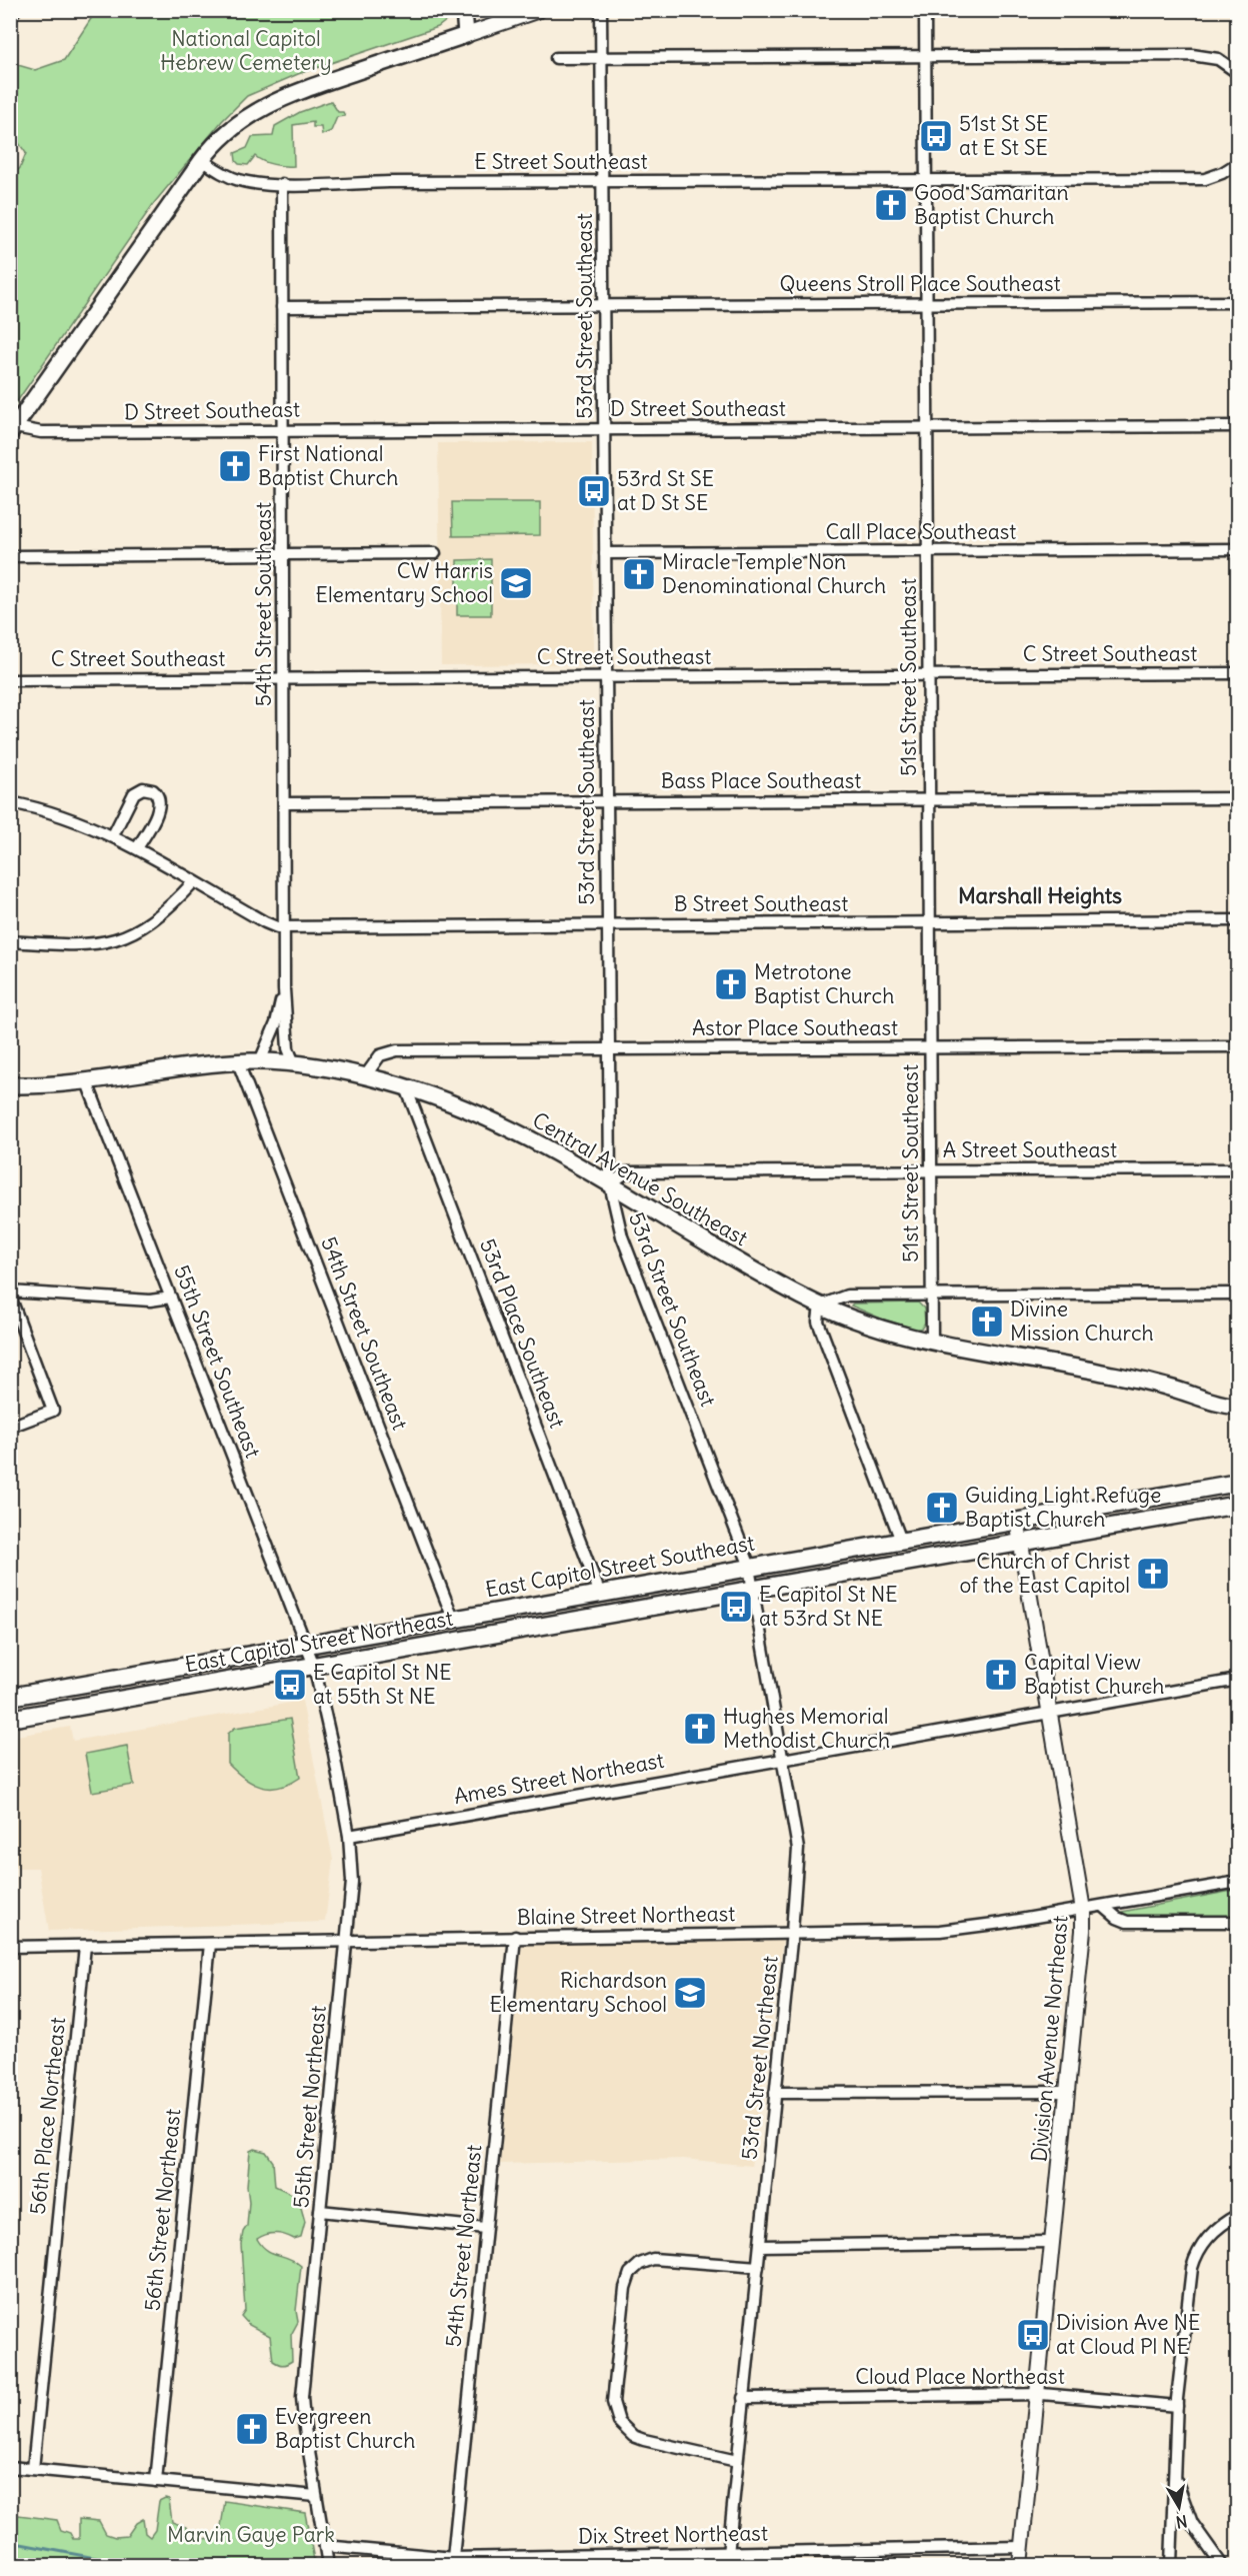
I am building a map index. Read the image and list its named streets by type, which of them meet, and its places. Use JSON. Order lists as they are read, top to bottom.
{
  "streets": {
    "main road": ["Central Avenue Southeast", "East Capitol Street Southeast", "East Capitol Street Northeast"],
    "street": [
      "E Street Southeast",
      "Queens Stroll Place Southeast",
      "53rd Street Southeast",
      "D Street Southeast",
      "Call Place Southeast",
      "54th Street Southeast",
      "C Street Southeast",
      "51st Street Southeast",
      "Bass Place Southeast",
      "B Street Southeast",
      "Astor Place Southeast",
      "A Street Southeast",
      "53rd Place Southeast",
      "55th Street Southeast",
      "Ames Street Northeast",
      "Blaine Street Northeast",
      "Division Avenue Northeast",
      "53rd Street Northeast",
      "55th Street Northeast",
      "56th Place Northeast",
      "56th Street Northeast",
      "54th Street Northeast",
      "Cloud Place Northeast",
      "Dix Street Northeast"
    ]
  },
  "crossings": [
    ["E Street Southeast", "53rd Street Southeast"],
    ["E Street Southeast", "54th Street Southeast"],
    ["E Street Southeast", "51st Street Southeast"],
    ["Queens Stroll Place Southeast", "53rd Street Southeast"],
    ["Queens Stroll Place Southeast", "54th Street Southeast"],
    ["Queens Stroll Place Southeast", "51st Street Southeast"],
    ["53rd Street Southeast", "D Street Southeast"],
    ["53rd Street Southeast", "Call Place Southeast"],
    ["53rd Street Southeast", "C Street Southeast"],
    ["53rd Street Southeast", "Bass Place Southeast"],
    ["53rd Street Southeast", "B Street Southeast"],
    ["53rd Street Southeast", "Astor Place Southeast"],
    ["53rd Street Southeast", "A Street Southeast"],
    ["53rd Street Southeast", "Central Avenue Southeast"],
    ["53rd Street Southeast", "East Capitol Street Southeast"],
    ["53rd Street Southeast", "53rd Street Northeast"],
    ["D Street Southeast", "54th Street Southeast"],
    ["D Street Southeast", "51st Street Southeast"],
    ["Call Place Southeast", "51st Street Southeast"],
    ["54th Street Southeast", "C Street Southeast"],
    ["54th Street Southeast", "Bass Place Southeast"],
    ["54th Street Southeast", "B Street Southeast"],
    ["54th Street Southeast", "Central Avenue Southeast"],
    ["54th Street Southeast", "East Capitol Street Southeast"],
    ["C Street Southeast", "51st Street Southeast"],
    ["51st Street Southeast", "Bass Place Southeast"],
    ["51st Street Southeast", "B Street Southeast"],
    ["51st Street Southeast", "Astor Place Southeast"],
    ["51st Street Southeast", "A Street Southeast"],
    ["51st Street Southeast", "Central Avenue Southeast"],
    ["Astor Place Southeast", "Central Avenue Southeast"],
    ["A Street Southeast", "Central Avenue Southeast"],
    ["Central Avenue Southeast", "53rd Place Southeast"],
    ["Central Avenue Southeast", "55th Street Southeast"],
    ["53rd Place Southeast", "East Capitol Street Southeast"],
    ["55th Street Southeast", "East Capitol Street Southeast"],
    ["55th Street Southeast", "East Capitol Street Northeast"],
    ["55th Street Southeast", "55th Street Northeast"],
    ["East Capitol Street Southeast", "East Capitol Street Northeast"],
    ["East Capitol Street Southeast", "Division Avenue Northeast"],
    ["East Capitol Street Southeast", "53rd Street Northeast"],
    ["East Capitol Street Southeast", "55th Street Northeast"],
    ["East Capitol Street Northeast", "Division Avenue Northeast"],
    ["East Capitol Street Northeast", "53rd Street Northeast"],
    ["East Capitol Street Northeast", "55th Street Northeast"],
    ["Ames Street Northeast", "Division Avenue Northeast"],
    ["Ames Street Northeast", "53rd Street Northeast"],
    ["Ames Street Northeast", "55th Street Northeast"],
    ["Blaine Street Northeast", "Division Avenue Northeast"],
    ["Blaine Street Northeast", "53rd Street Northeast"],
    ["Blaine Street Northeast", "55th Street Northeast"],
    ["Blaine Street Northeast", "56th Place Northeast"],
    ["Blaine Street Northeast", "56th Street Northeast"],
    ["Blaine Street Northeast", "54th Street Northeast"],
    ["Division Avenue Northeast", "Cloud Place Northeast"],
    ["Division Avenue Northeast", "Dix Street Northeast"],
    ["53rd Street Northeast", "Cloud Place Northeast"],
    ["53rd Street Northeast", "Dix Street Northeast"],
    ["55th Street Northeast", "Dix Street Northeast"],
    ["54th Street Northeast", "Dix Street Northeast"]
  ],
  "districts": ["Marshall Heights"],
  "parks": ["National Capitol Hebrew Cemetery", "Marvin Gaye Park"],
  "places": {
    "bus stop": [
      "51st St SE at E St SE",
      "53rd St SE at D St SE",
      "E Capitol St NE at 53rd St NE",
      "E Capitol St NE at 55th St NE",
      "Division Ave NE at Cloud Pl NE"
    ],
    "church": [
      "Good Samaritan Baptist Church",
      "First National Baptist Church",
      "Miracle Temple Non Denominational Church",
      "Metrotone Baptist Church",
      "Divine Mission Church",
      "Guiding Light Refuge Baptist Church",
      "Church of Christ of the East Capitol",
      "Capital View Baptist Church",
      "Hughes Memorial Methodist Church",
      "Evergreen Baptist Church"
    ],
    "school or university": ["CW Harris Elementary School", "Richardson Elementary School"]
  },
  "north": "bottom"
}
